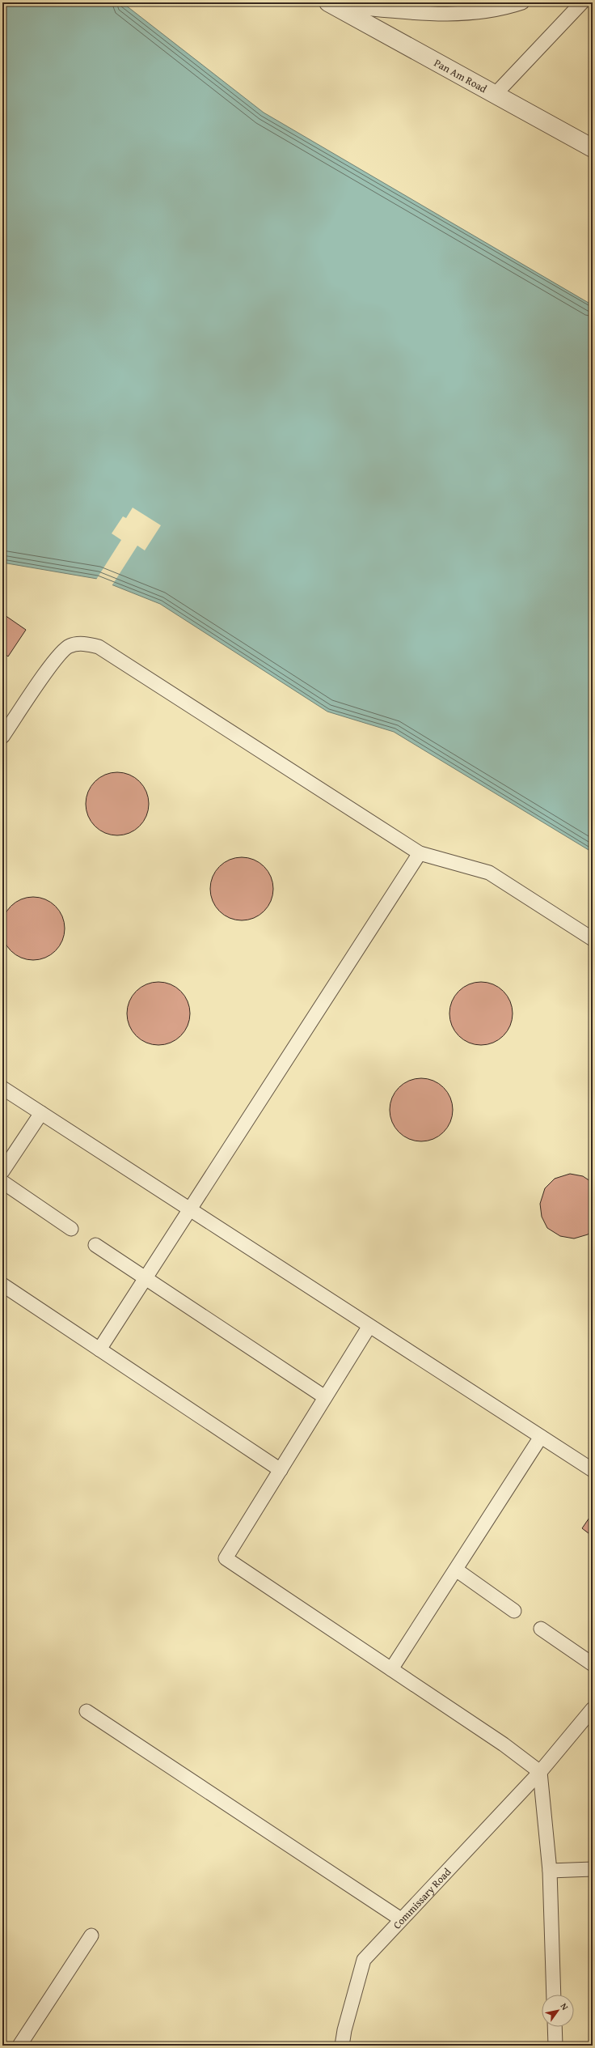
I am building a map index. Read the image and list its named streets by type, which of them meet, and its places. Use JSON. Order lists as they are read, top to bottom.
{
  "streets": {
    "street": ["Pan Am Road"],
    "lane": ["Commissary Road"]
  },
  "north": "top right"
}
